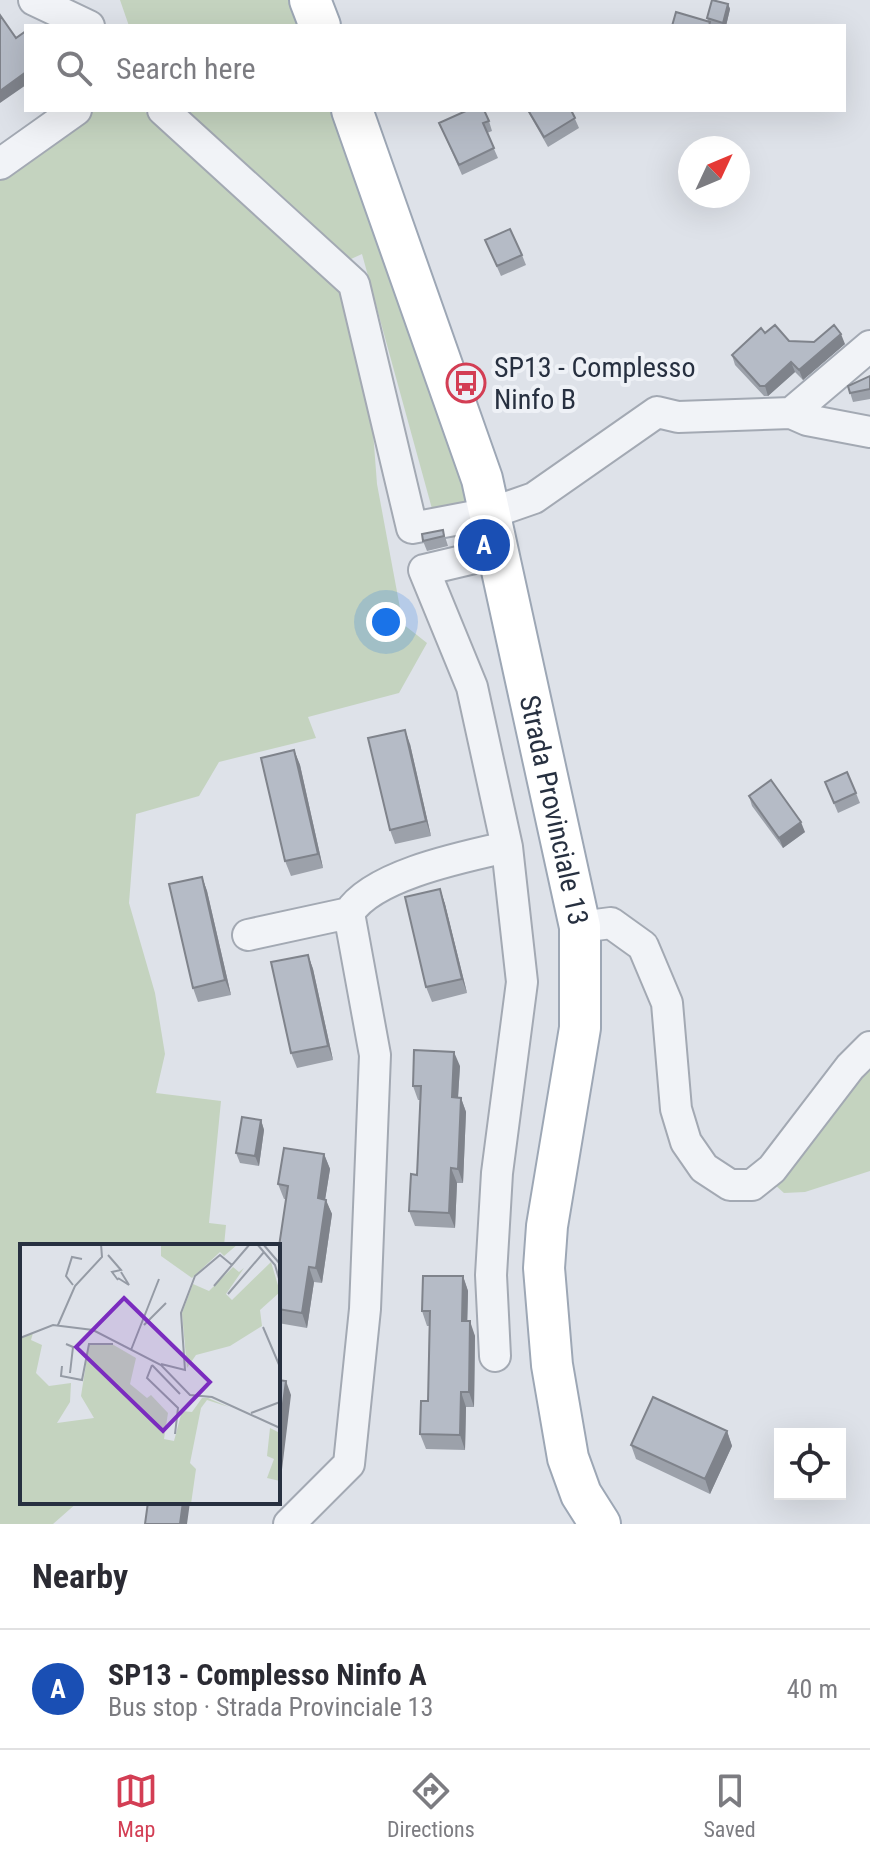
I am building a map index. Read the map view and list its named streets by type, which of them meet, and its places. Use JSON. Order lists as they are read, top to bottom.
{
  "streets": {
    "main road": ["Strada Provinciale 13"]
  },
  "places": {
    "bus stop": ["SP13 - Complesso Ninfo B"]
  },
  "north": "top right",
  "page": {
    "search": "Search here",
    "pins": "A",
    "heading": "Nearby",
    "list": [
      {
        "mark": "A",
        "name": "SP13 - Complesso Ninfo A",
        "note": "Bus stop · Strada Provinciale 13",
        "value": "40 m"
      }
    ],
    "nav": ["Map", "Directions", "Saved"]
  }
}
